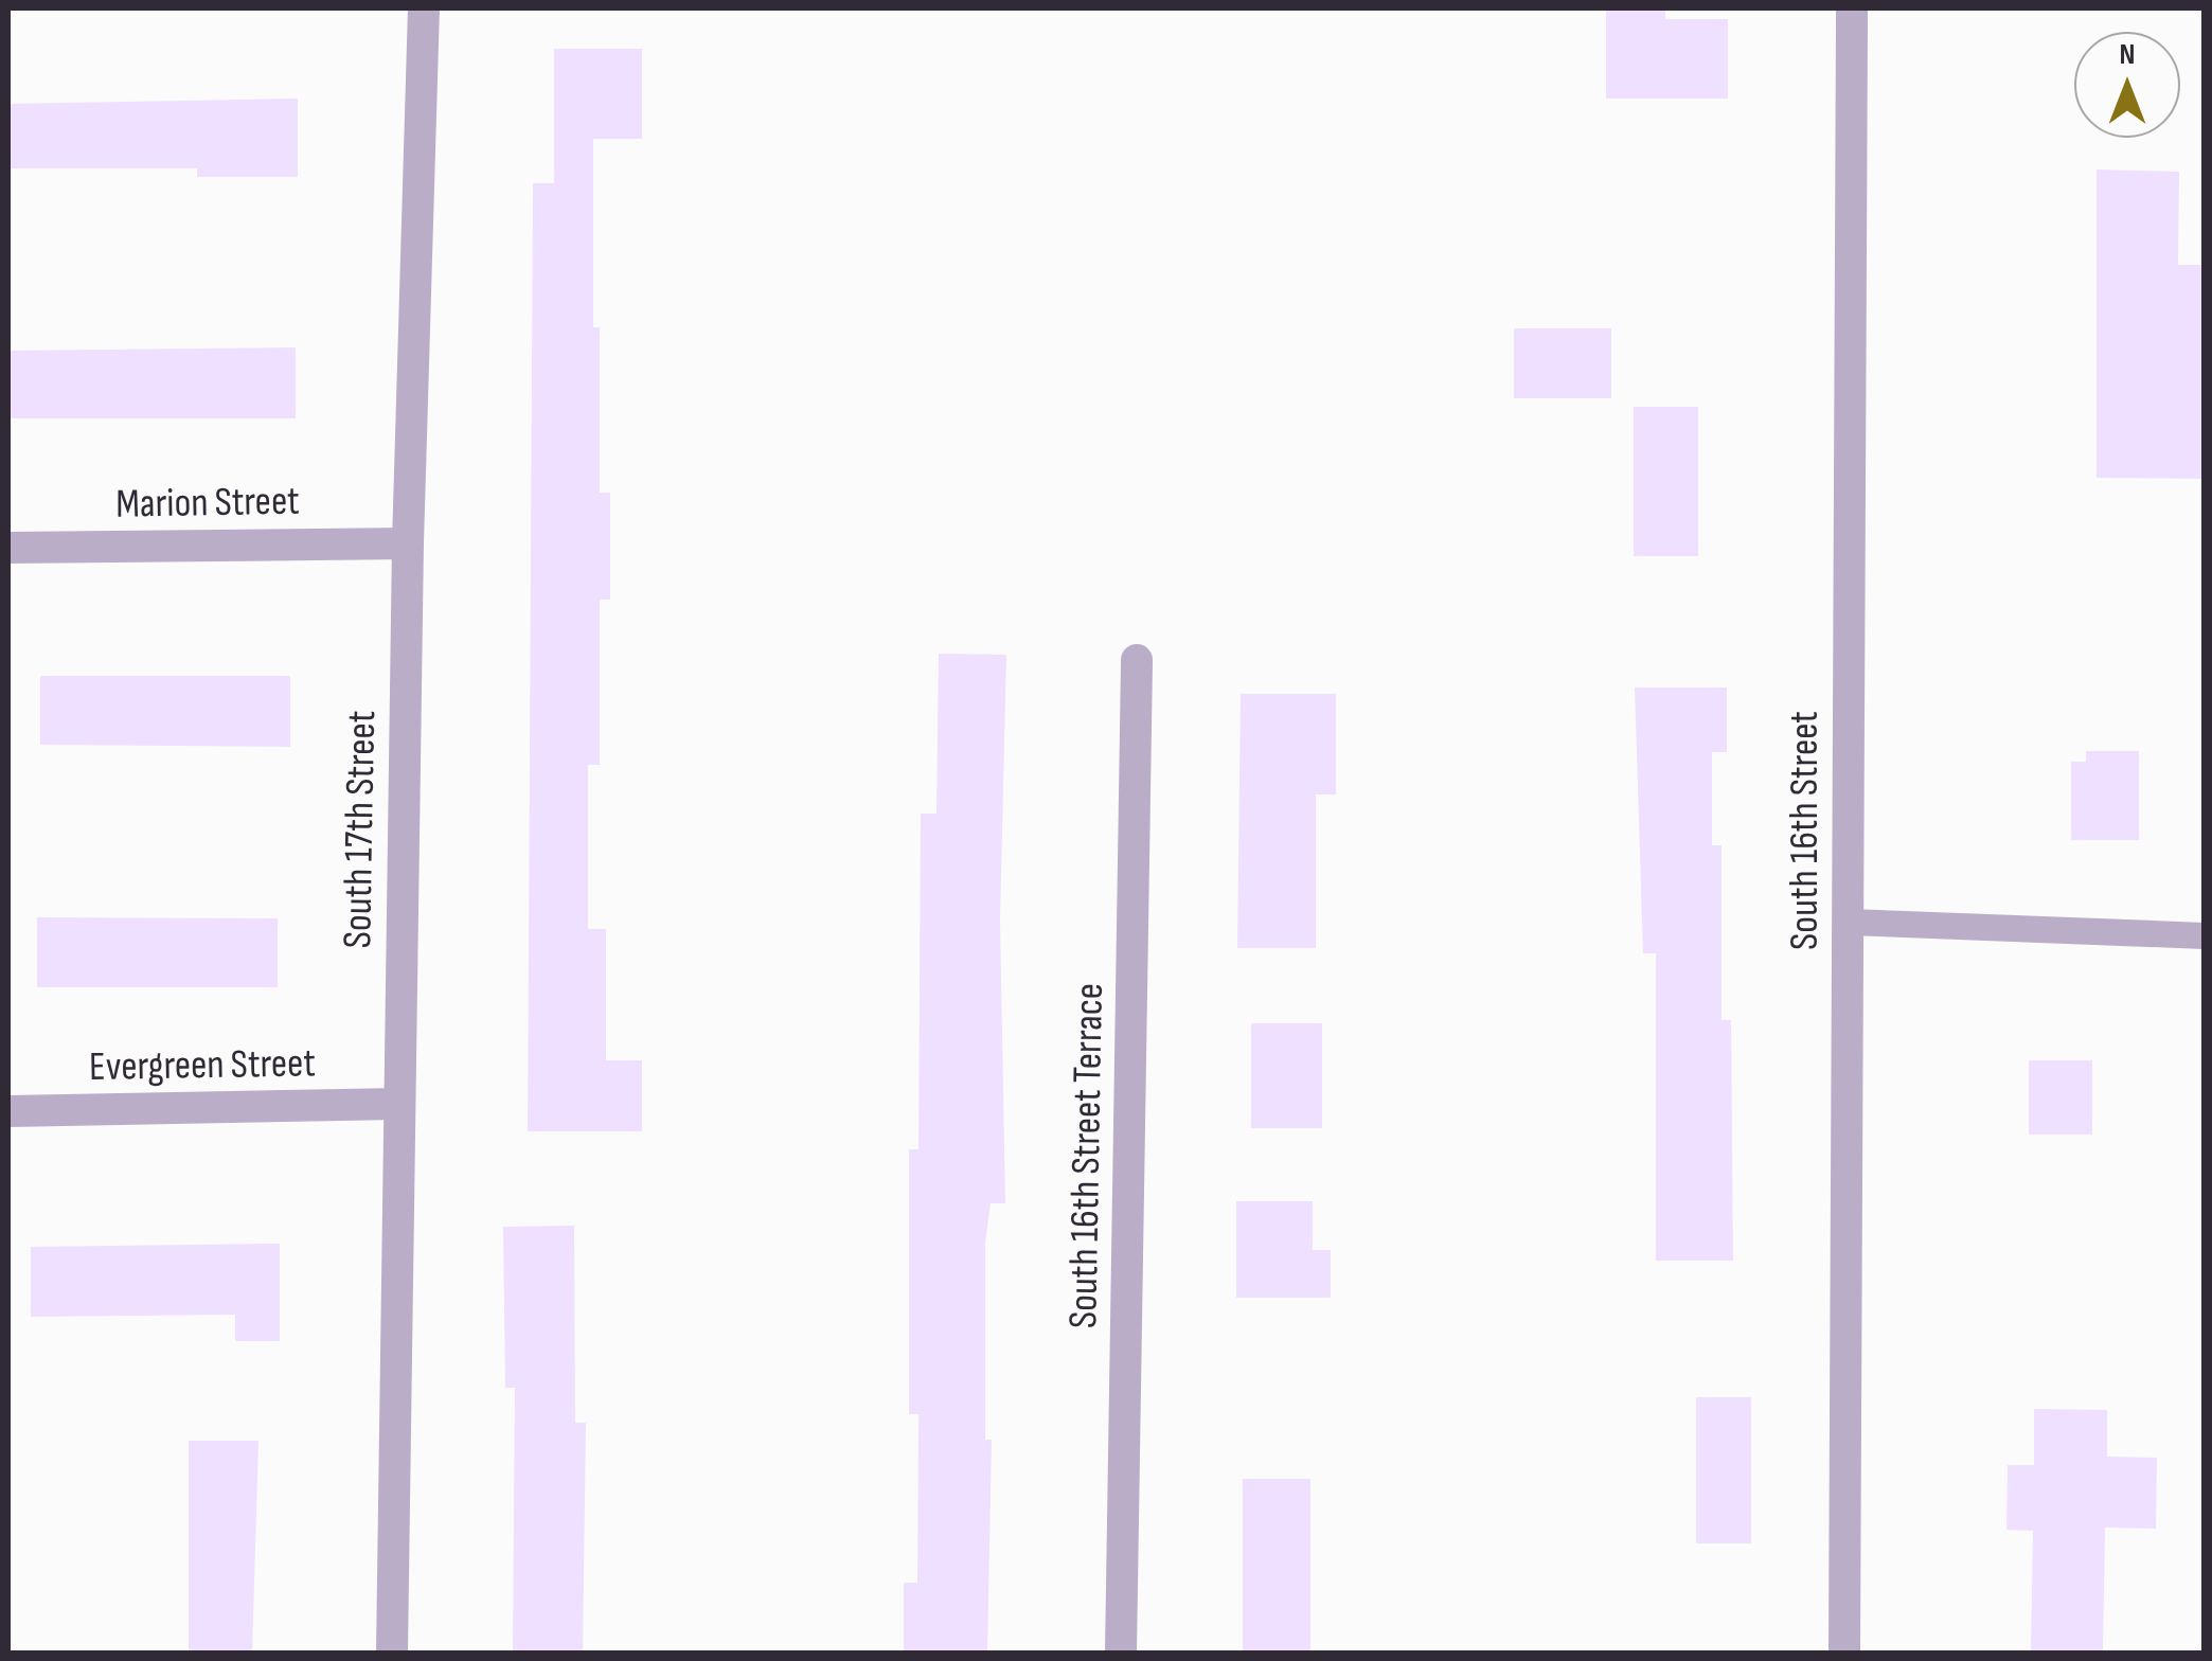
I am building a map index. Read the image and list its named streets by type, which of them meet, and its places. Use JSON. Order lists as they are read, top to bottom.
{
  "streets": {
    "street": [
      "Marion Street",
      "South 17th Street",
      "South 16th Street",
      "Evergreen Street",
      "South 16th Street Terrace"
    ]
  },
  "crossings": [
    ["Marion Street", "South 17th Street"],
    ["South 17th Street", "Evergreen Street"]
  ],
  "north": "top"
}
